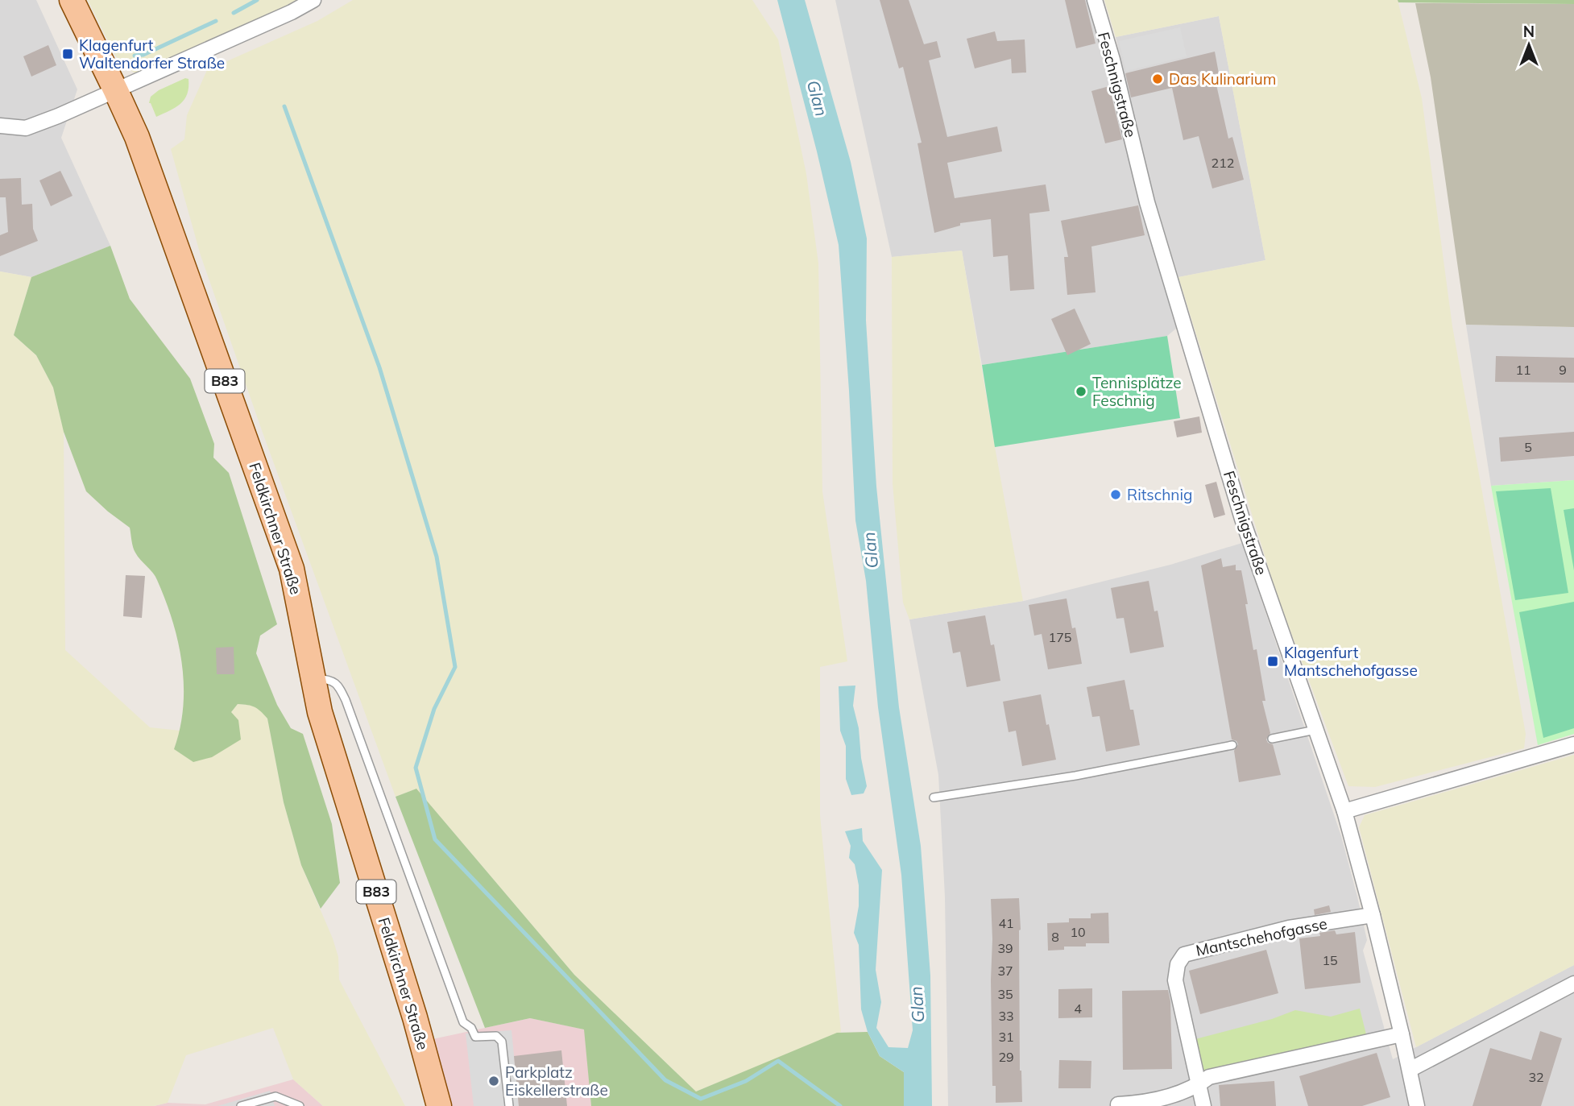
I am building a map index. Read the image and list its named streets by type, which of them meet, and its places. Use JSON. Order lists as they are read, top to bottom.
{
  "streets": {
    "main road": ["B83", "Feldkirchner Straße"],
    "street": ["Feschnigstraße", "Mantschehofgasse"]
  },
  "water": ["Glan"],
  "places": {
    "transit": ["Klagenfurt Waltendorfer Straße", "Klagenfurt Mantschehofgasse"],
    "other": [
      "Das Kulinarium",
      "Tennisplätze Feschnig",
      "Ritschnig",
      "Parkplatz Eiskellerstraße"
    ]
  },
  "house_numbers": [
    "212",
    "11",
    "9",
    "5",
    "175",
    "41",
    "10",
    "8",
    "39",
    "15",
    "37",
    "35",
    "4",
    "33",
    "31",
    "29",
    "32"
  ],
  "north": "top"
}
